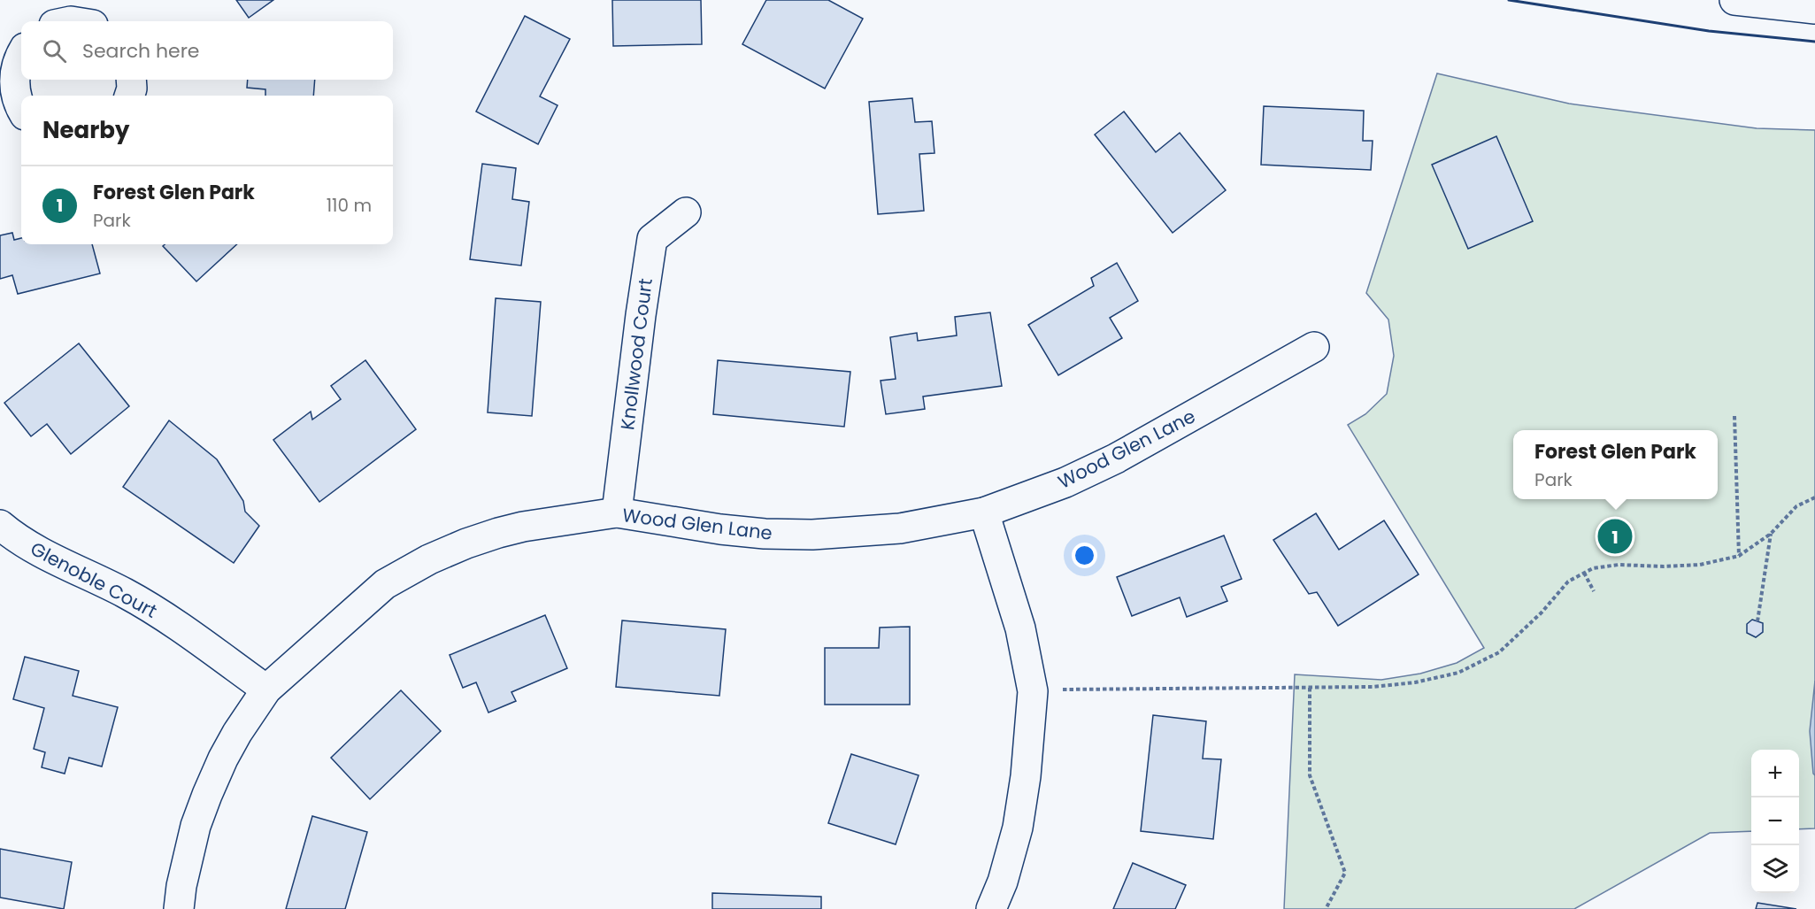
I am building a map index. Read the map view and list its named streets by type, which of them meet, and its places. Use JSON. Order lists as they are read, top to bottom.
{
  "streets": {
    "main road": ["Knollwood Court", "Wood Glen Lane", "Glenoble Court"]
  },
  "crossings": [
    ["Knollwood Court", "Wood Glen Lane"],
    ["Wood Glen Lane", "Glenoble Court"]
  ],
  "page": {
    "search": "Search here",
    "heading": "Nearby",
    "list": [
      {
        "mark": "1",
        "name": "Forest Glen Park",
        "note": "Park",
        "value": "110 m"
      }
    ],
    "popup": ["Forest Glen Park", "Park"],
    "pins": "1",
    "map_buttons": ["+", "−"]
  }
}
